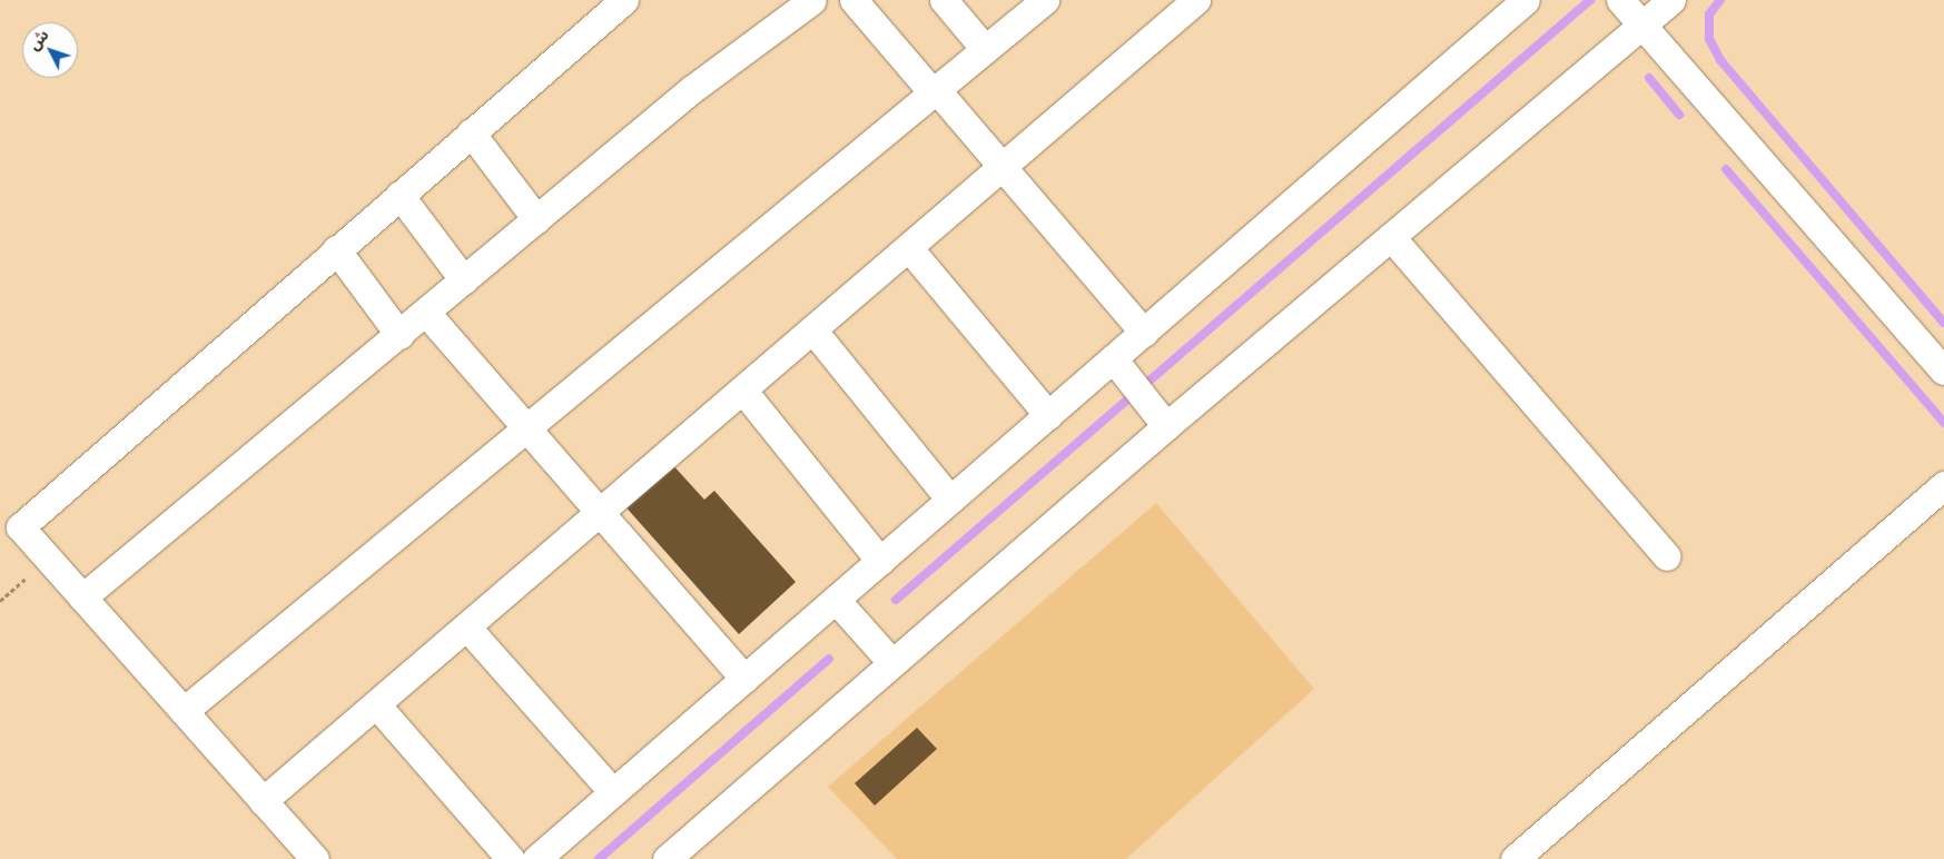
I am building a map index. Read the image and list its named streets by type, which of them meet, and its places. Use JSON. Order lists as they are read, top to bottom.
{
  "north": "top left"
}
